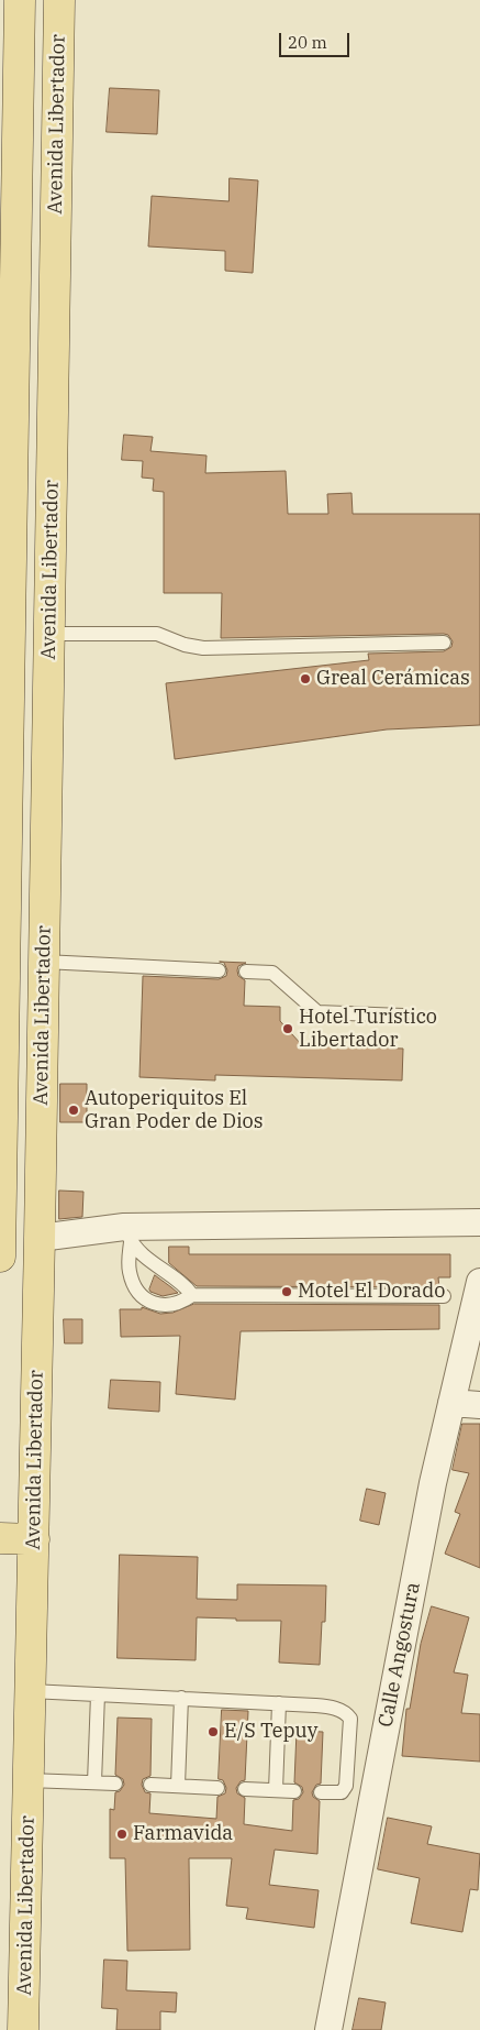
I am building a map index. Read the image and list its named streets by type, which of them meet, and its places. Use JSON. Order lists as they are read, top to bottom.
{
  "streets": {
    "main road": ["Avenida Libertador"],
    "street": ["Calle Angostura"]
  },
  "places": [
    "Greal Cerámicas",
    "Hotel Turístico Libertador",
    "Autoperiquitos El Gran Poder de Dios",
    "Motel El Dorado",
    "E/S Tepuy",
    "Farmavida"
  ],
  "scale_bar": "20 m"
}
